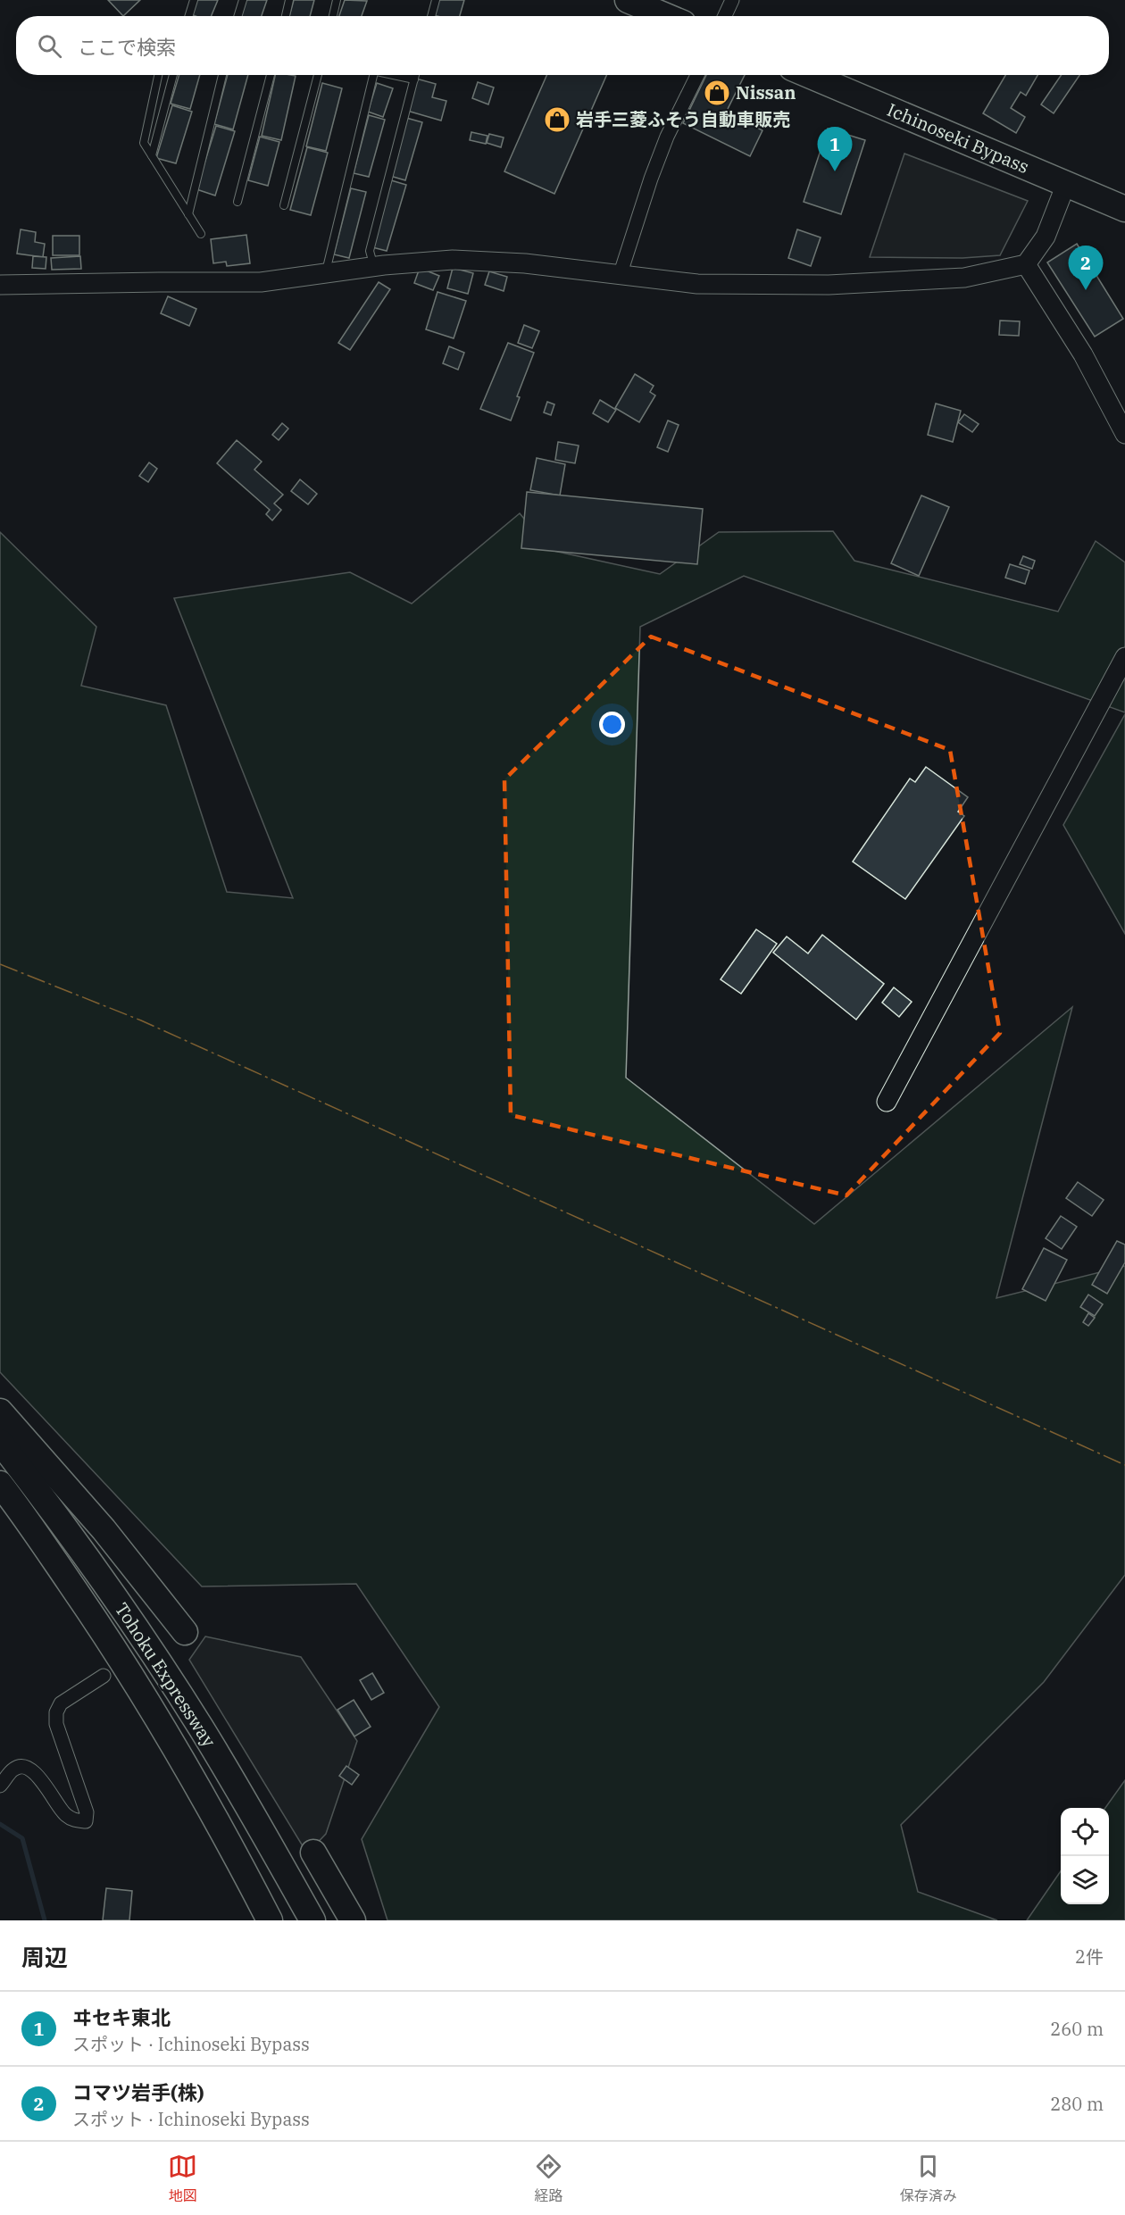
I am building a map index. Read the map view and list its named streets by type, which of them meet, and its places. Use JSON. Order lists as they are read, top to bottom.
{
  "streets": {
    "highway": ["Ichinoseki Bypass", "Tohoku Expressway"]
  },
  "places": {
    "shop": ["Nissan", "岩手三菱ふそう自動車販売"]
  },
  "page": {
    "search": "ここで検索",
    "pins": ["1", "2"],
    "heading": ["周辺", "2件"],
    "list": [
      {
        "mark": "1",
        "name": "ヰセキ東北",
        "note": "スポット · Ichinoseki Bypass",
        "value": "260 m"
      },
      {
        "mark": "2",
        "name": "コマツ岩手(株)",
        "note": "スポット · Ichinoseki Bypass",
        "value": "280 m"
      }
    ],
    "nav": ["地図", "経路", "保存済み"]
  }
}
